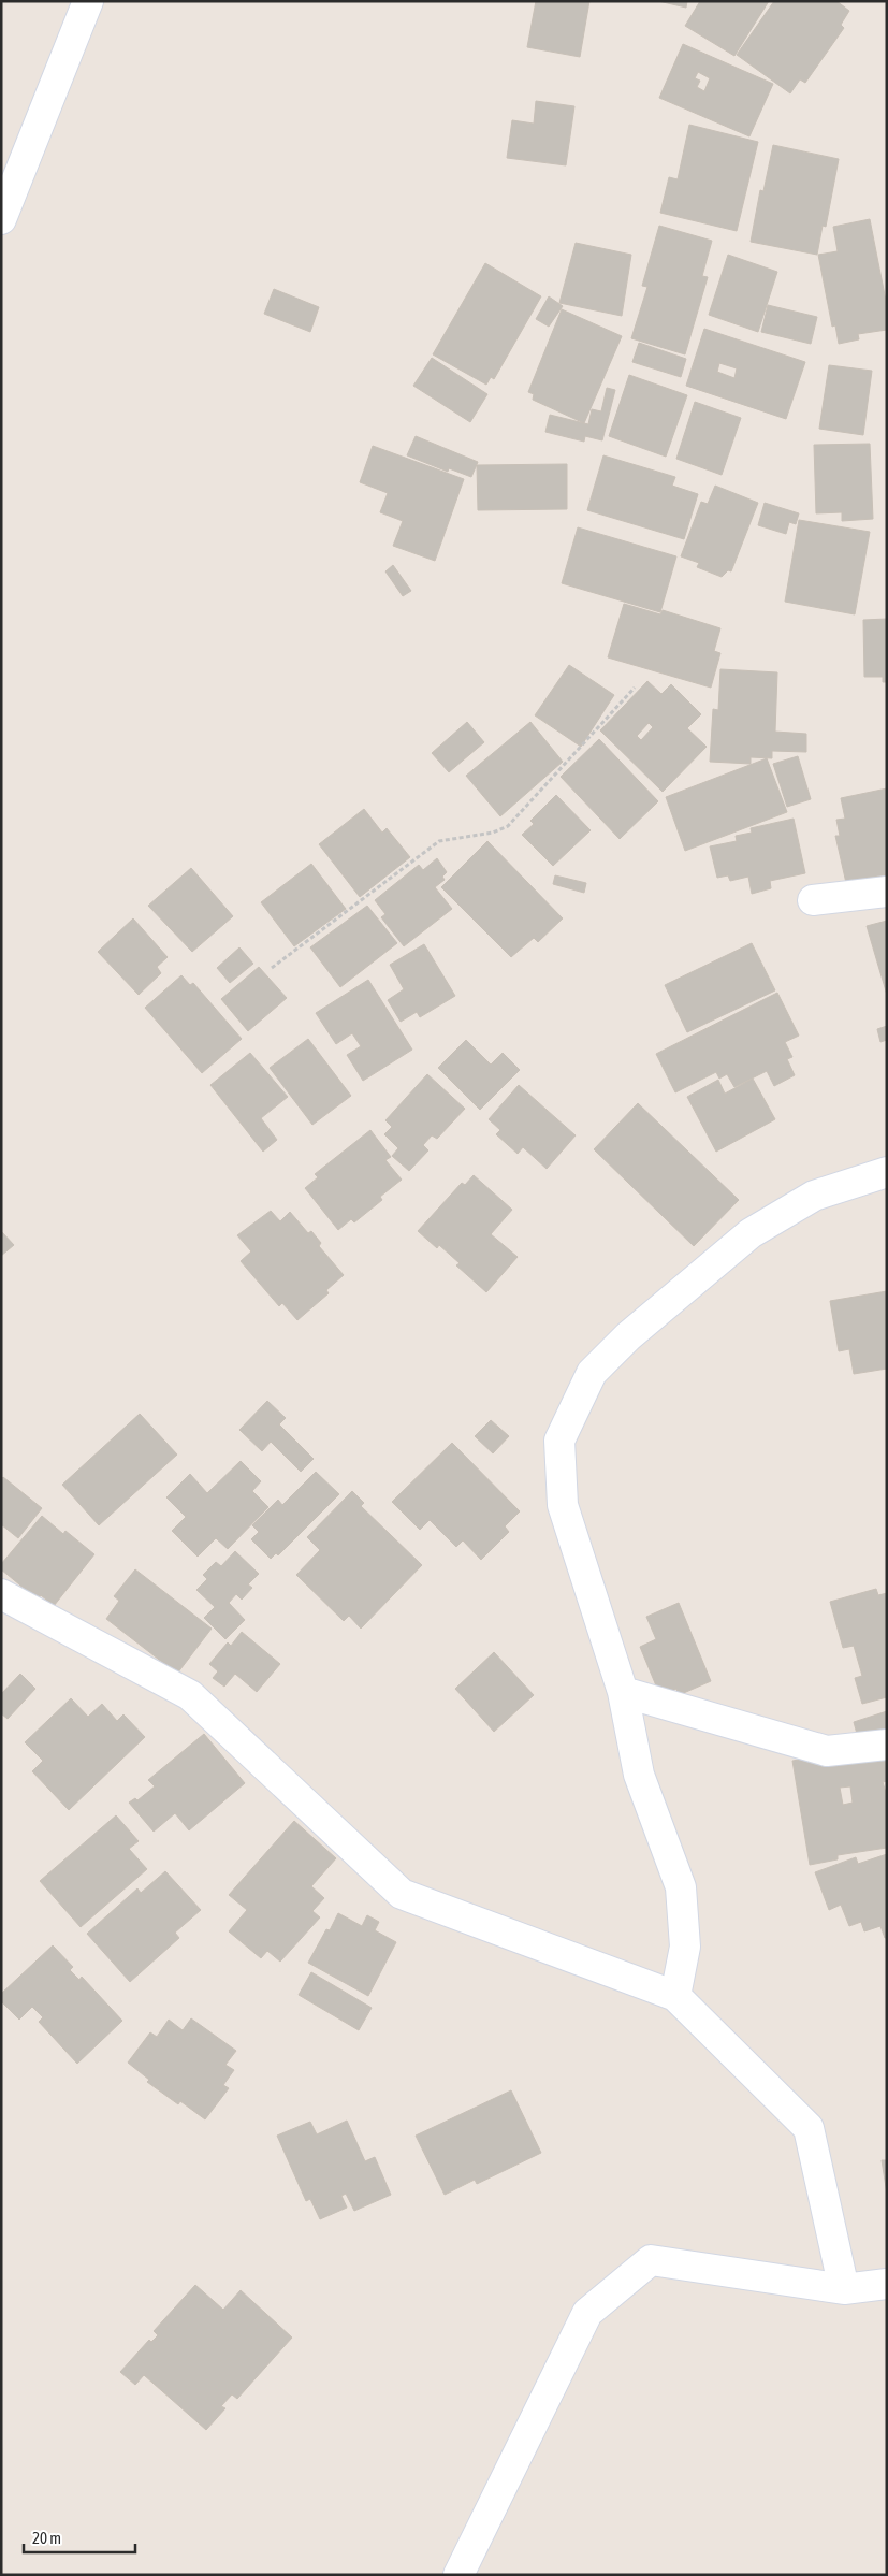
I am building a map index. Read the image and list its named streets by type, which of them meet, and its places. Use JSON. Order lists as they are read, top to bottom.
{
  "scale_bar": "20 m"
}
